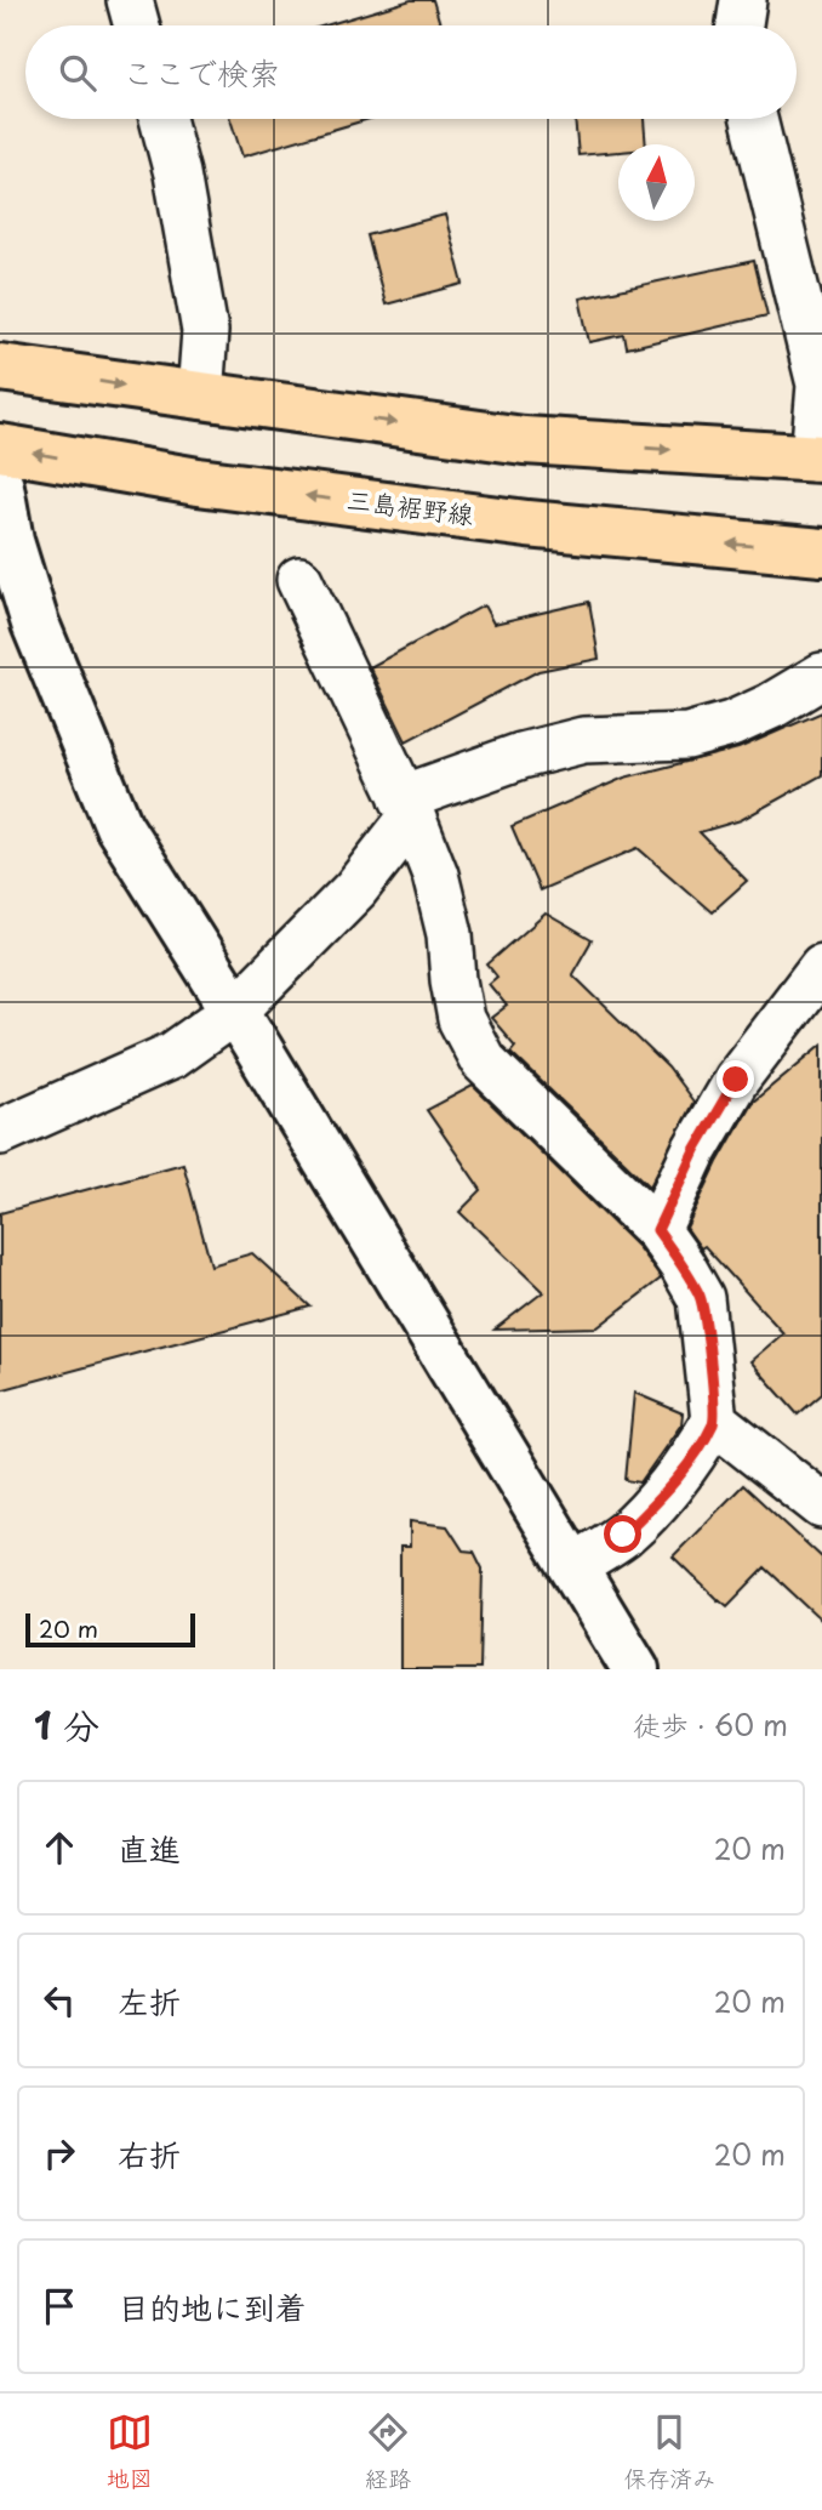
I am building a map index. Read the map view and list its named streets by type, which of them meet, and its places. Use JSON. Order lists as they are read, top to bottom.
{
  "streets": {
    "main road": ["三島裾野線"]
  },
  "scale_bar": "20 m",
  "north": "top",
  "page": {
    "search": "ここで検索",
    "scale": "20 m",
    "heading": ["1 分", "徒歩 · 60 m"],
    "list": [
      ["直進", "20 m"],
      ["左折", "20 m"],
      ["右折", "20 m"],
      "目的地に到着"
    ],
    "nav": ["地図", "経路", "保存済み"]
  }
}
